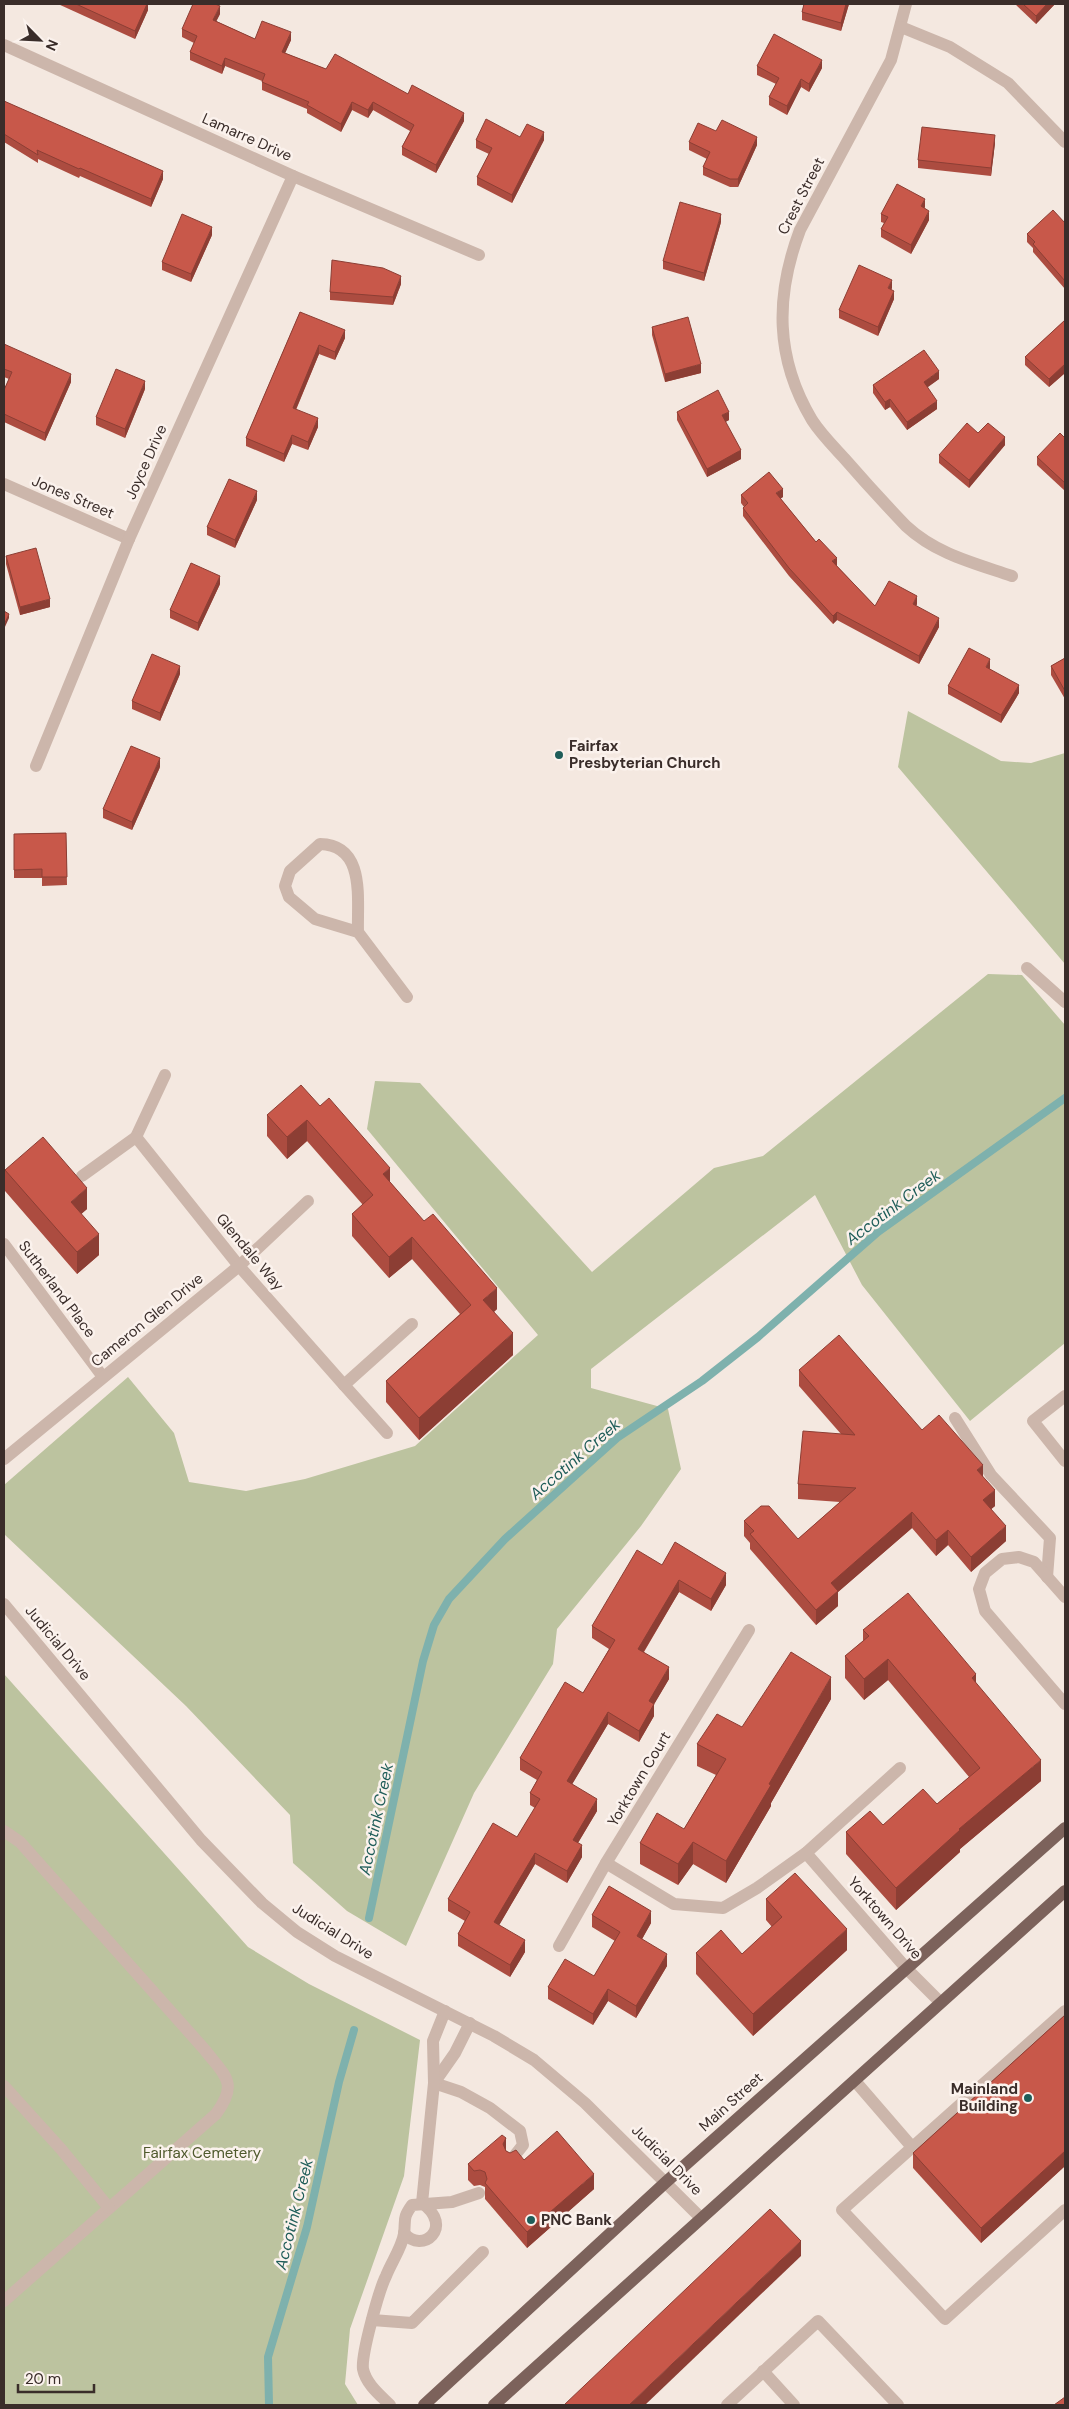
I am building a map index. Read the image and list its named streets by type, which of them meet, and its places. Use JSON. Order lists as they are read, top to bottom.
{
  "streets": {
    "main road": ["Main Street"],
    "street": [
      "Lamarre Drive",
      "Crest Street",
      "Joyce Drive",
      "Jones Street",
      "Glendale Way",
      "Sutherland Place",
      "Cameron Glen Drive",
      "Judicial Drive",
      "Yorktown Court",
      "Yorktown Drive"
    ]
  },
  "crossings": [
    ["Lamarre Drive", "Joyce Drive"],
    ["Joyce Drive", "Jones Street"],
    ["Glendale Way", "Cameron Glen Drive"],
    ["Sutherland Place", "Cameron Glen Drive"],
    ["Judicial Drive", "Main Street"],
    ["Yorktown Drive", "Main Street"]
  ],
  "water": ["Accotink Creek"],
  "parks": ["Fairfax Cemetery"],
  "places": ["Fairfax Presbyterian Church", "Mainland Building", "PNC Bank"],
  "scale_bar": "20 m",
  "north": "bottom right"
}
